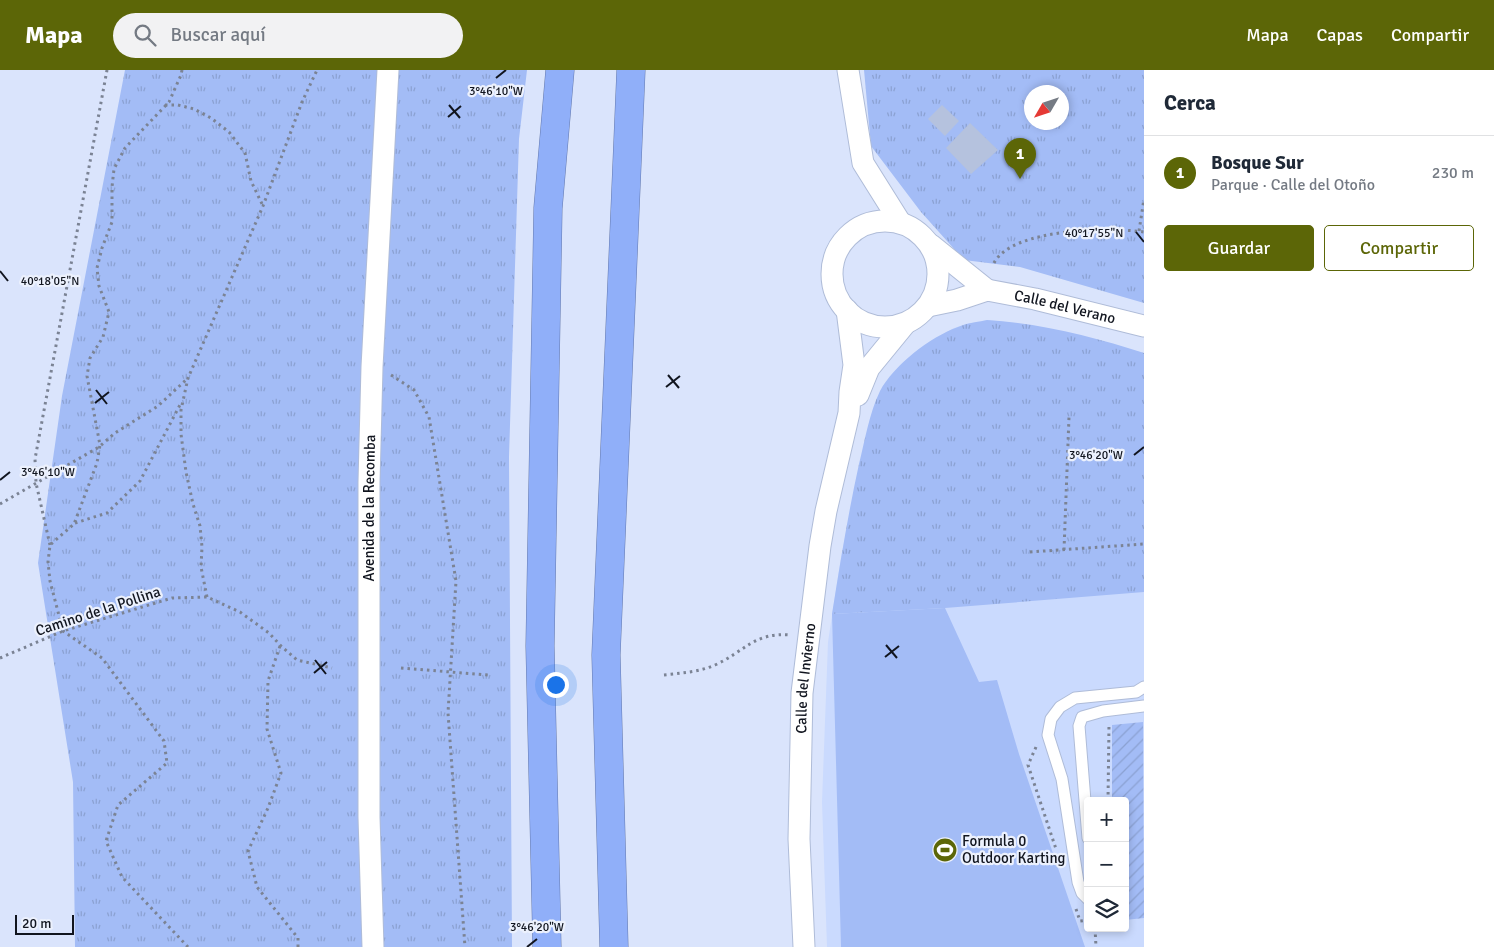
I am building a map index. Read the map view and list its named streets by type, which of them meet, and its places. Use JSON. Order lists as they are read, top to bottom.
{
  "streets": {
    "street": ["Calle del Verano", "Avenida de la Recomba", "Calle del Invierno"],
    "path": ["Camino de la Pollina"]
  },
  "places": {
    "sports": ["Formula 0 Outdoor Karting"]
  },
  "scale_bar": "20 m",
  "north": "bottom left",
  "page": {
    "header": "Mapa",
    "search": "Buscar aquí",
    "nav": ["Mapa", "Capas", "Compartir"],
    "heading": "Cerca",
    "list": [
      {
        "mark": "1",
        "name": "Bosque Sur",
        "note": "Parque · Calle del Otoño",
        "value": "230 m"
      }
    ],
    "pins": "1",
    "buttons": ["Guardar", "Compartir"],
    "map_buttons": ["+", "−"],
    "scale": "20 m"
  },
  "coordinates": [
    "3°46'10\"W",
    "40°17'55\"N",
    "40°18'05\"N",
    "3°46'20\"W"
  ]
}
